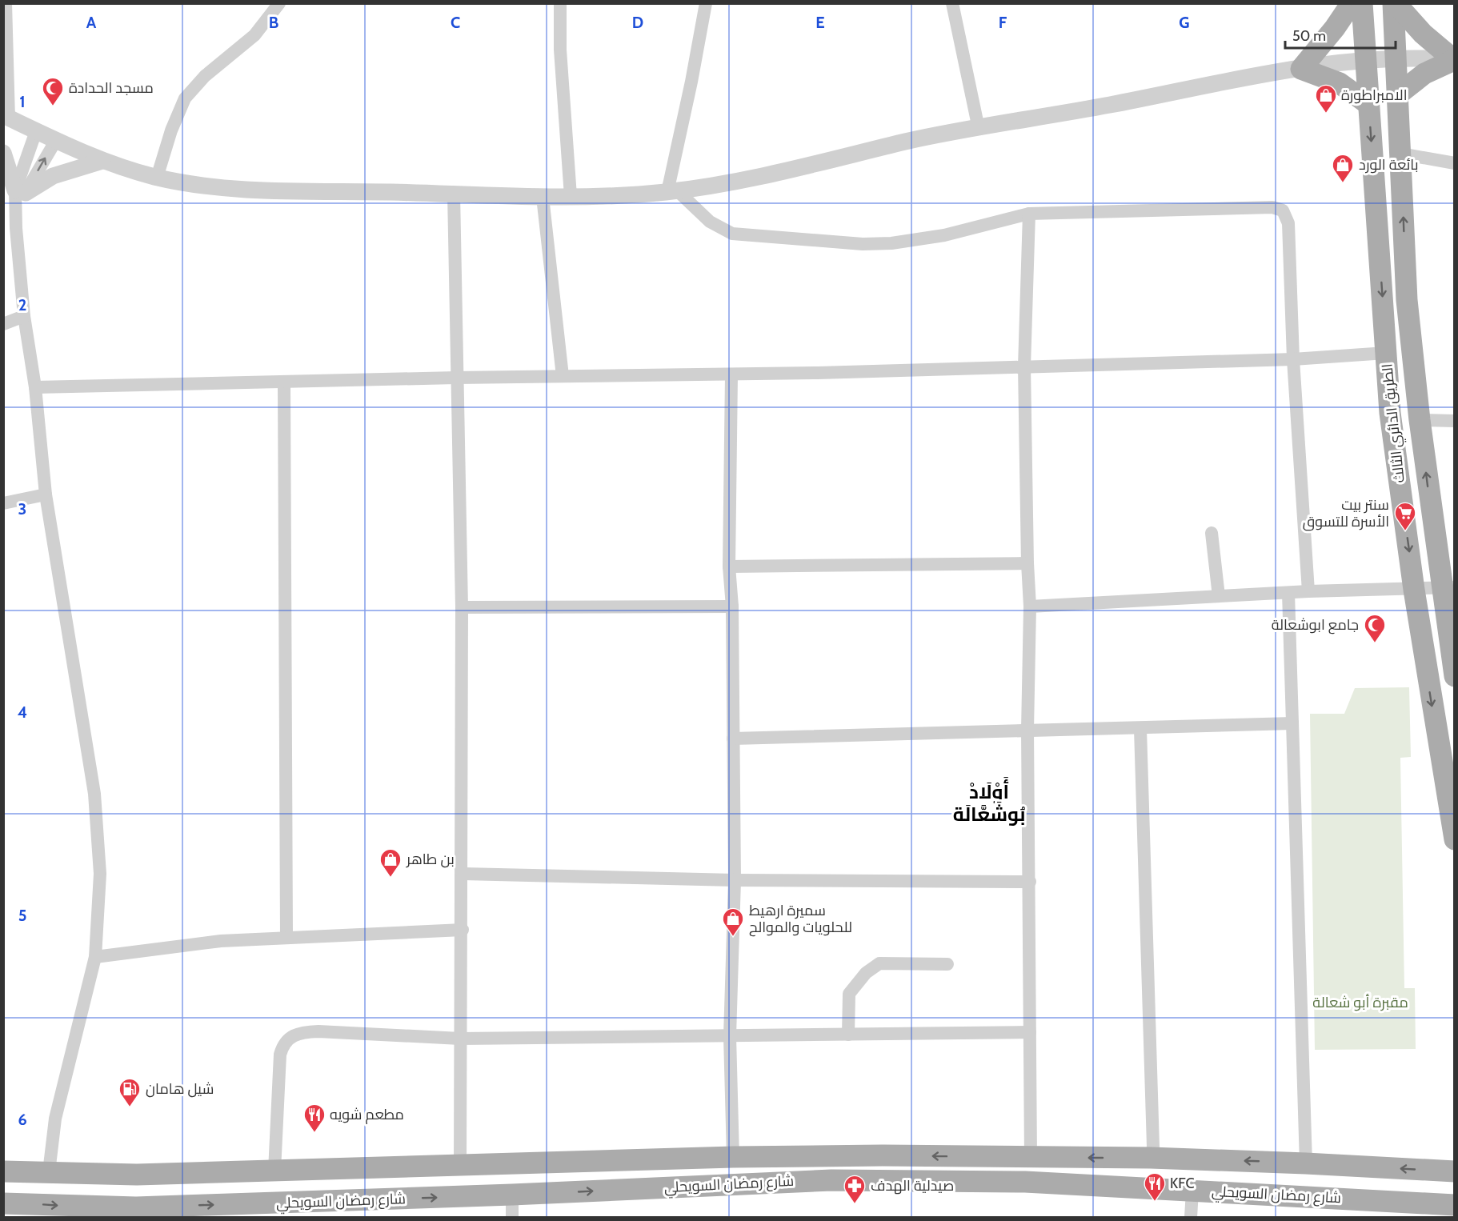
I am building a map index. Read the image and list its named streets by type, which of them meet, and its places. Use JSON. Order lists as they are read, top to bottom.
{
  "streets": {
    "main road": ["الطريق الدائري الثالث", "شارع رمضان السويحلي"]
  },
  "districts": ["أَوْلَادْ بُوشَعَّالَة"],
  "parks": ["مقبرة أبو شعالة"],
  "places": {
    "mosque": ["مسجد الحدادة", "جامع ابوشعالة"],
    "shop": [
      "الامبراطورة",
      "بائعة الورد",
      "بن طاهر",
      "سميرة ارهيط للحلويات والموالح"
    ],
    "supermarket": ["سنتر بيت الأسرة للتسوق"],
    "fuel station": ["شيل هامان"],
    "restaurant": ["مطعم شويه", "KFC"],
    "pharmacy": ["صيدلية الهدف"]
  },
  "scale_bar": "50 m",
  "grid": {
    "columns": [
      "A",
      "B",
      "C",
      "D",
      "E",
      "F",
      "G"
    ],
    "rows": [
      "1",
      "2",
      "3",
      "4",
      "5",
      "6"
    ]
  }
}
